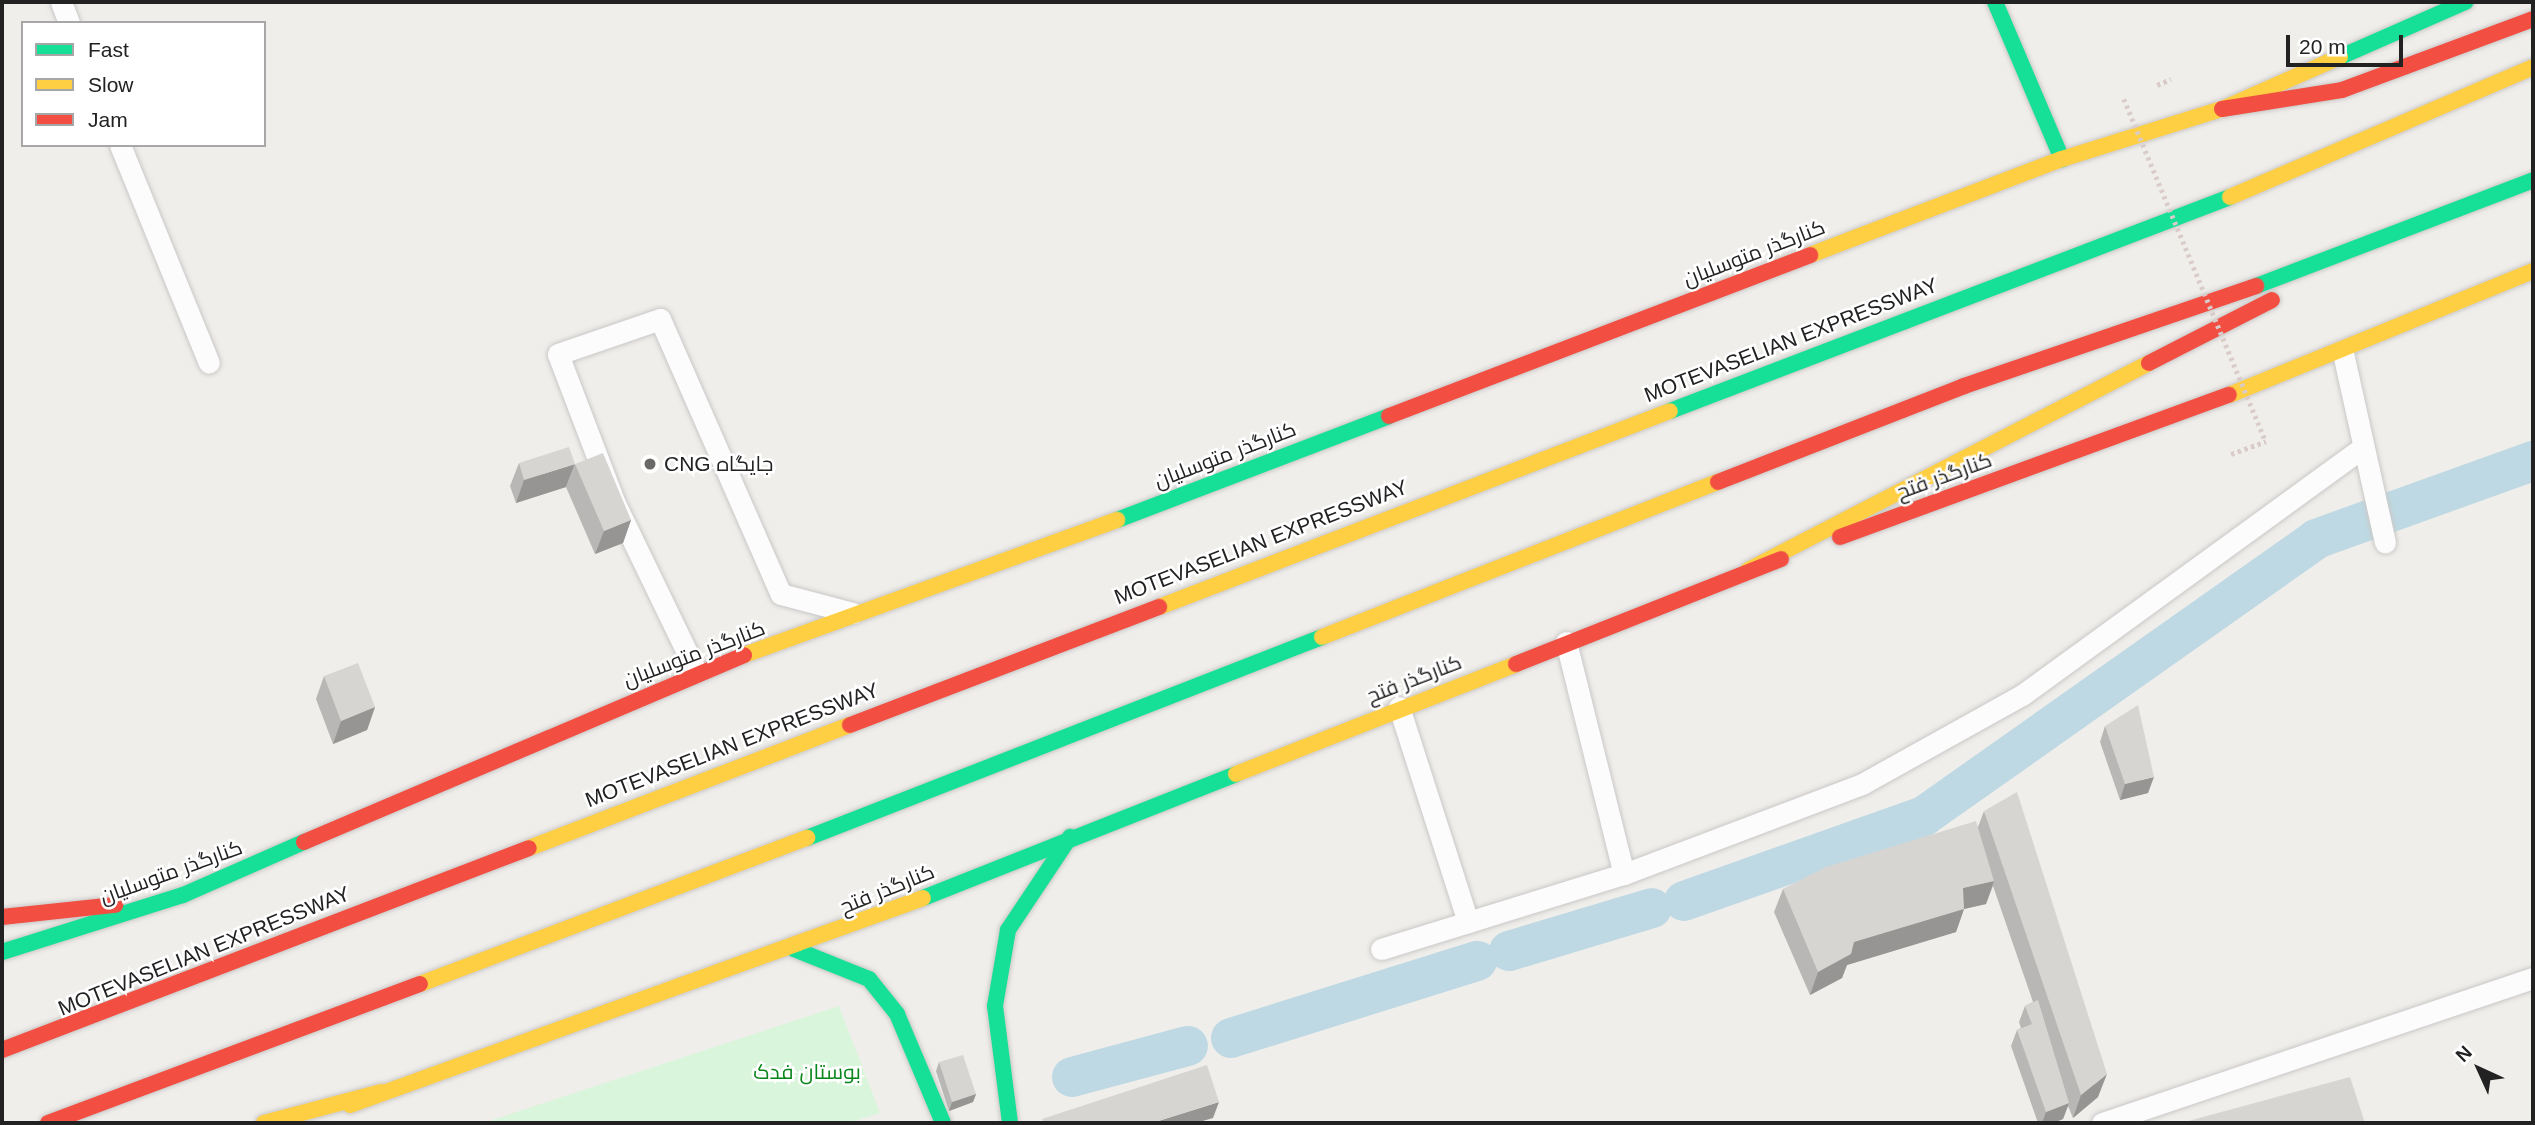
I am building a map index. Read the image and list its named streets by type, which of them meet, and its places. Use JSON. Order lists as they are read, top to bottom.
{
  "streets": {
    "main road": ["کنارگذر متوسلیان", "MOTEVASELIAN EXPRESSWAY", "کنارگذر فتح"]
  },
  "parks": ["بوستان فدک"],
  "places": ["CNG جایگاه"],
  "legend": ["Fast", "Slow", "Jam"],
  "scale_bar": "20 m",
  "north": "top left"
}
